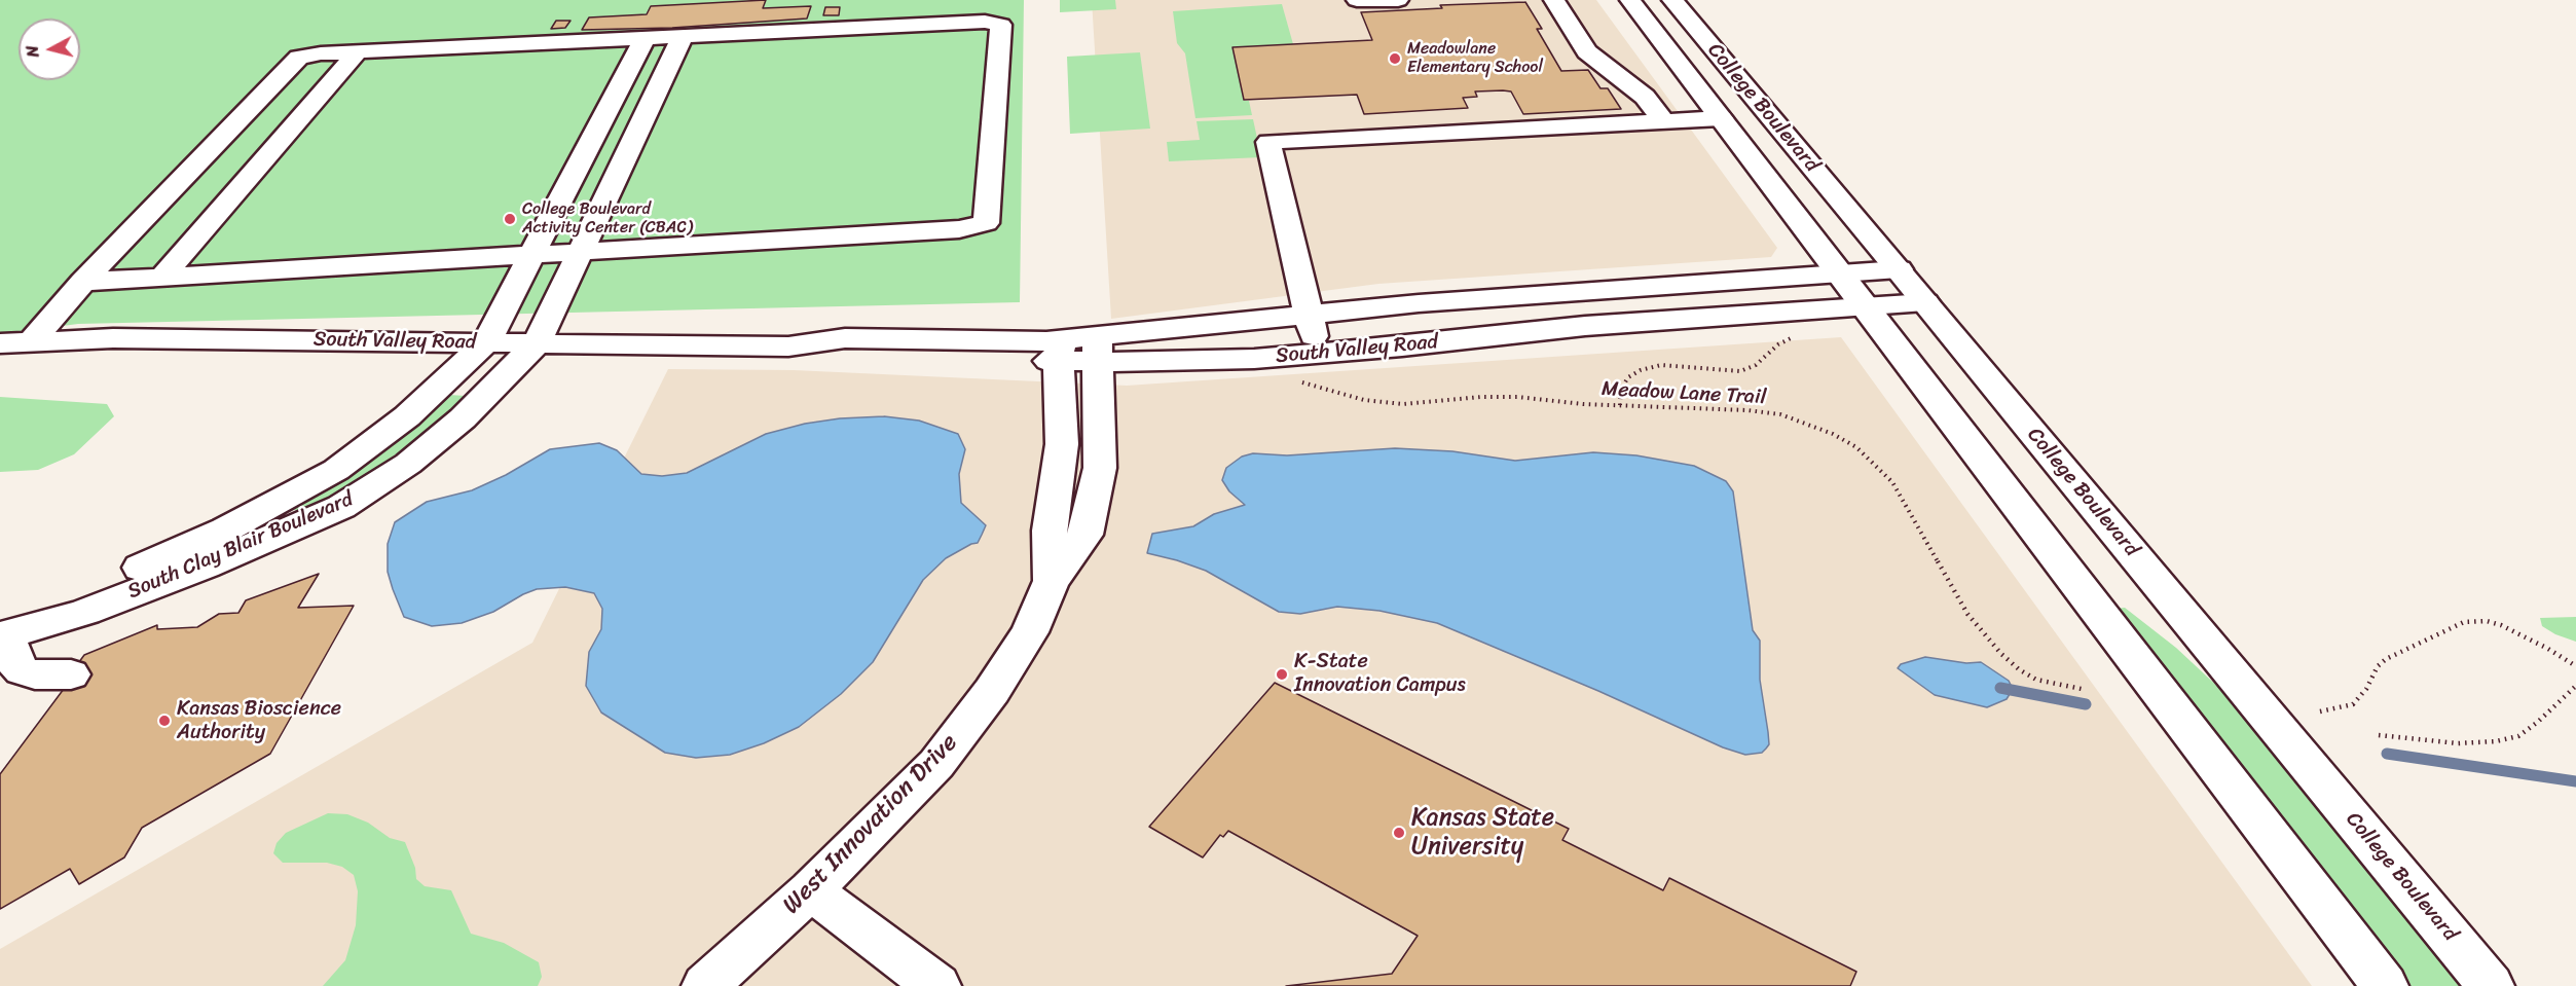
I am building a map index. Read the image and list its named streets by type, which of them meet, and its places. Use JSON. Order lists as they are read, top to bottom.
{
  "streets": {
    "street": [
      "College Boulevard",
      "South Valley Road",
      "South Clay Blair Boulevard",
      "West Innovation Drive"
    ],
    "path": ["Meadow Lane Trail"]
  },
  "crossings": [
    ["College Boulevard", "South Valley Road"],
    ["South Valley Road", "South Clay Blair Boulevard"],
    ["South Valley Road", "West Innovation Drive"]
  ],
  "places": [
    "Meadowlane Elementary School",
    "College Boulevard Activity Center (CBAC)",
    "K-State Innovation Campus",
    "Kansas Bioscience Authority",
    "Kansas State University"
  ],
  "north": "left"
}
